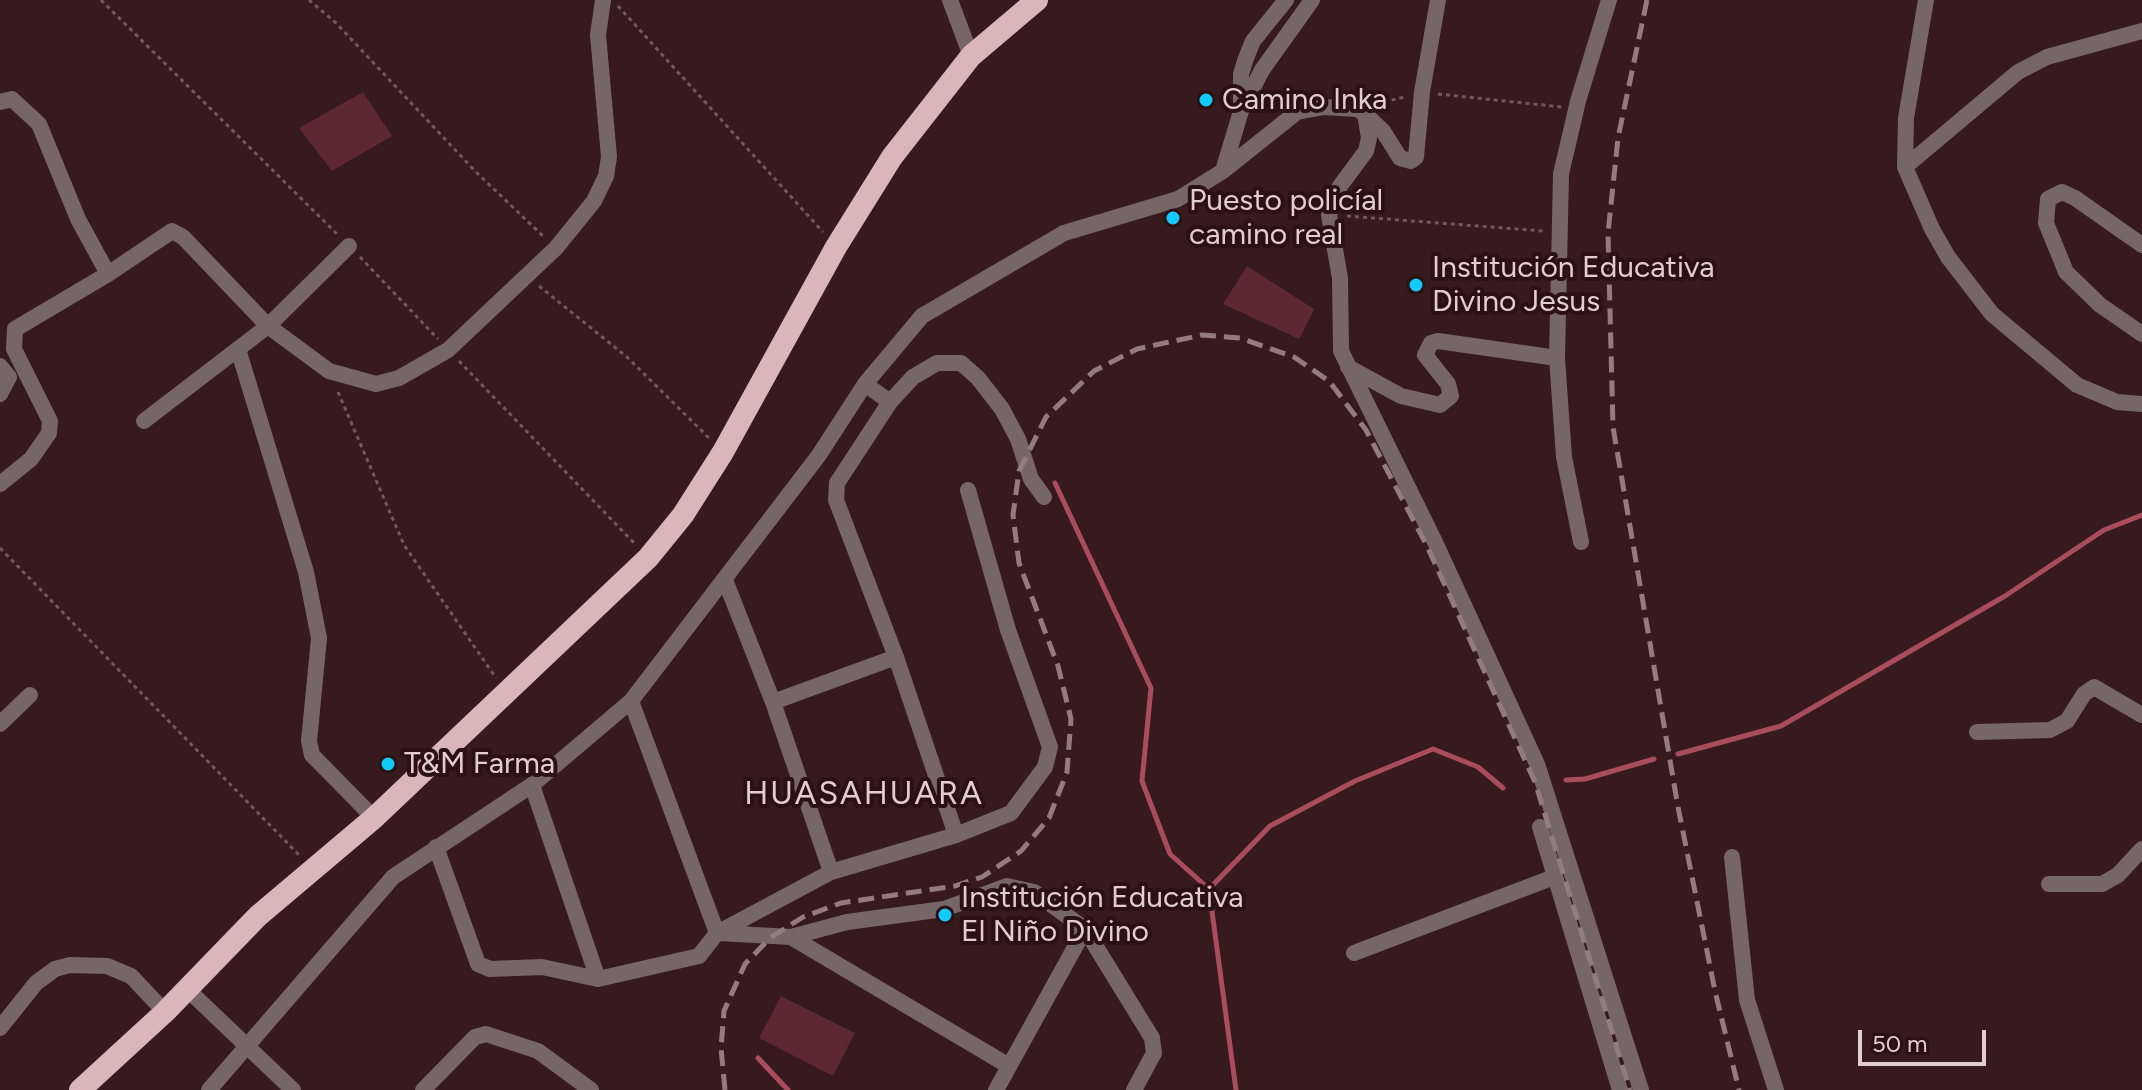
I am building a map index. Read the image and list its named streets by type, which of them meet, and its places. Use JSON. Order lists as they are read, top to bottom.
{
  "districts": ["HUASAHUARA"],
  "places": [
    "Camino Inka",
    "Puesto policíal camino real",
    "Institución Educativa Divino Jesus",
    "T&M Farma",
    "Institución Educativa El Niño Divino"
  ],
  "scale_bar": "50 m"
}
